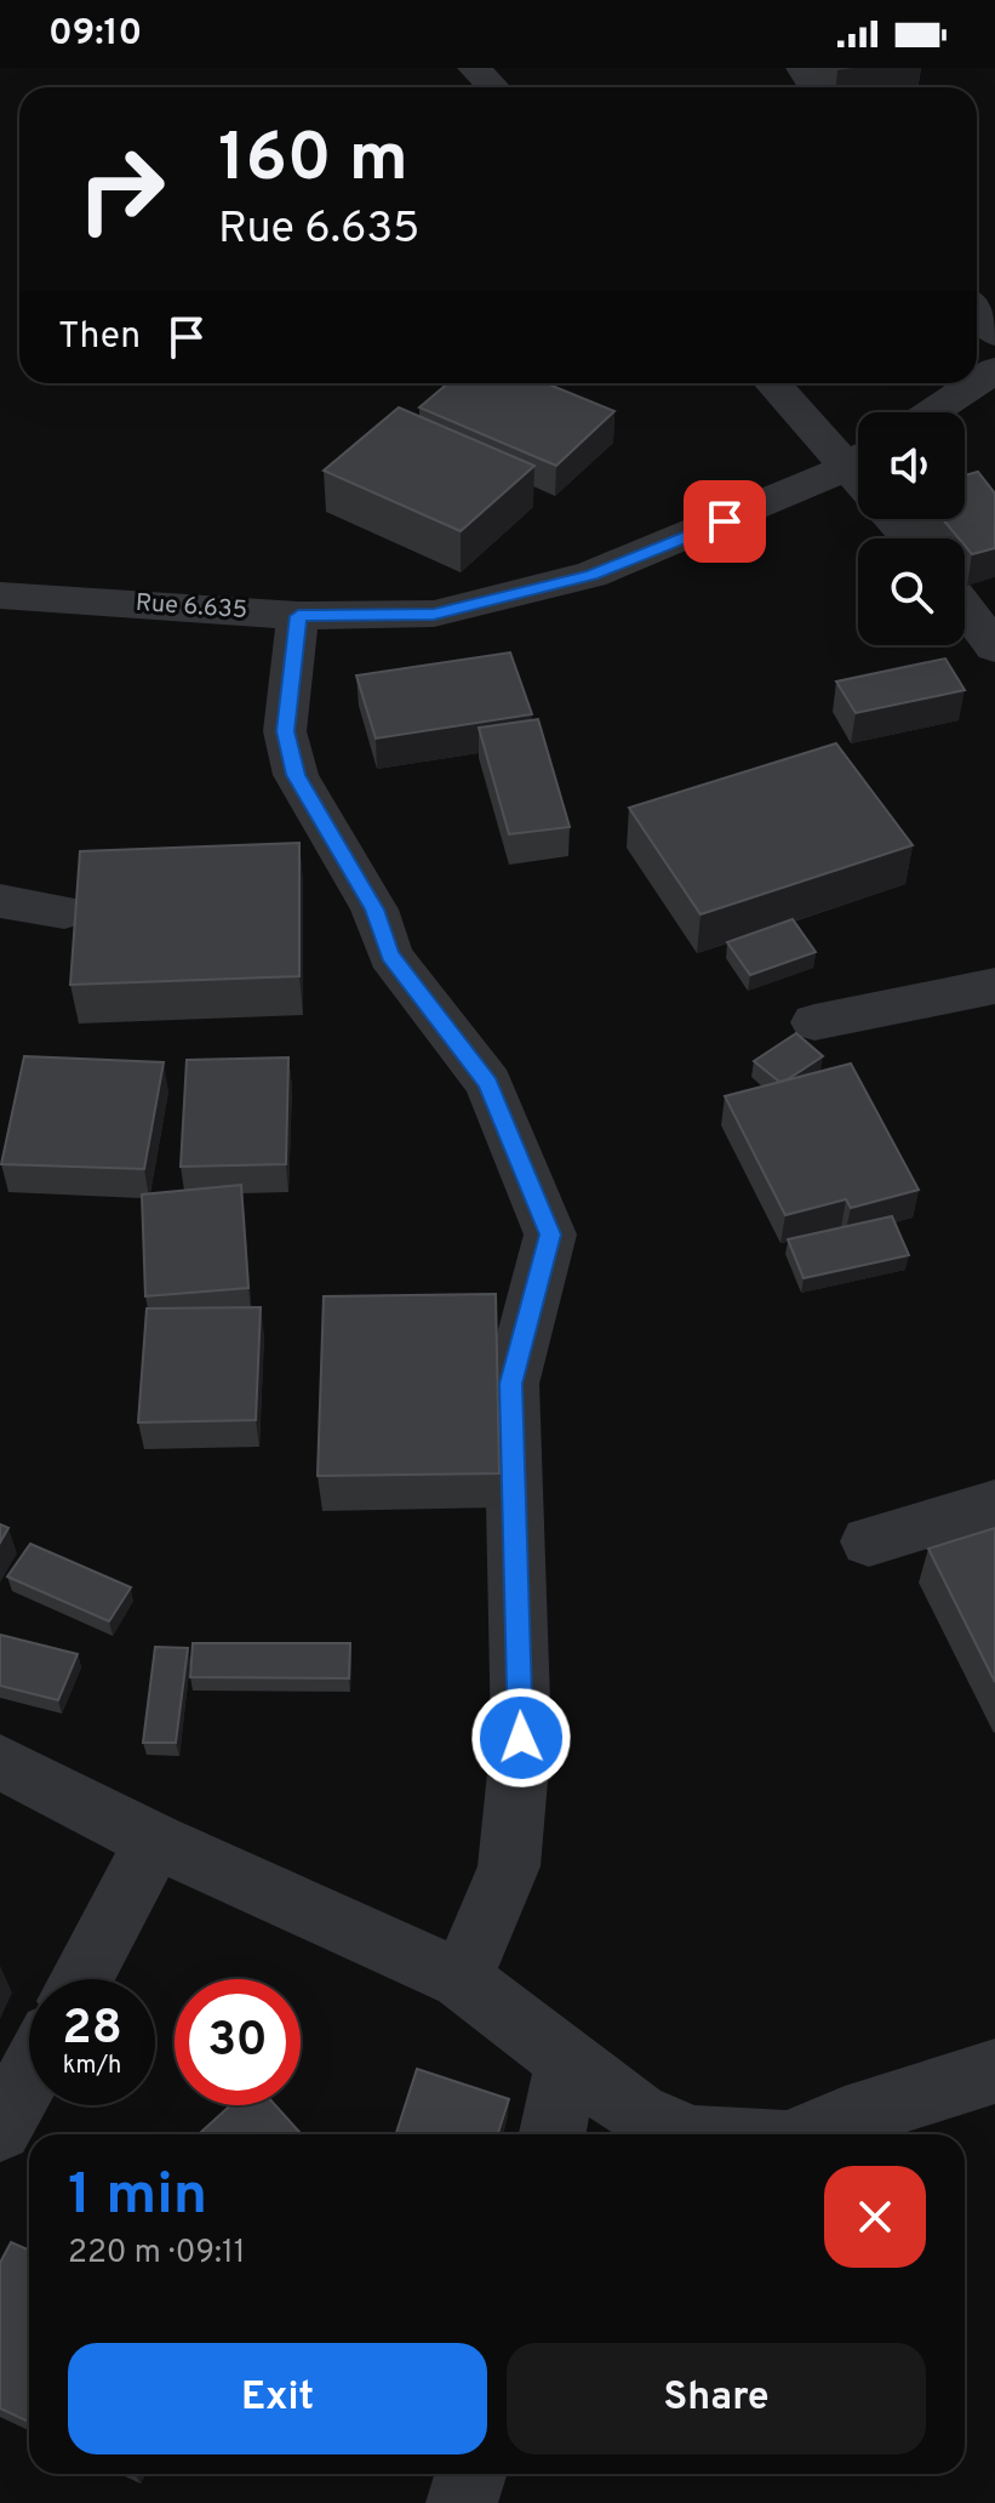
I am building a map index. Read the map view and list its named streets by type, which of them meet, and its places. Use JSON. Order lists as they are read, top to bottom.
{
  "streets": {
    "street": ["Rue 6.635"]
  },
  "page": {
    "status": "09:10",
    "turn": ["160 m", "Rue 6.635"],
    "then": "Then",
    "speed": "28 km/h",
    "limit": "30",
    "heading": ["1 min", "220 m · 09:11"],
    "buttons": ["Exit", "Share"]
  }
}
